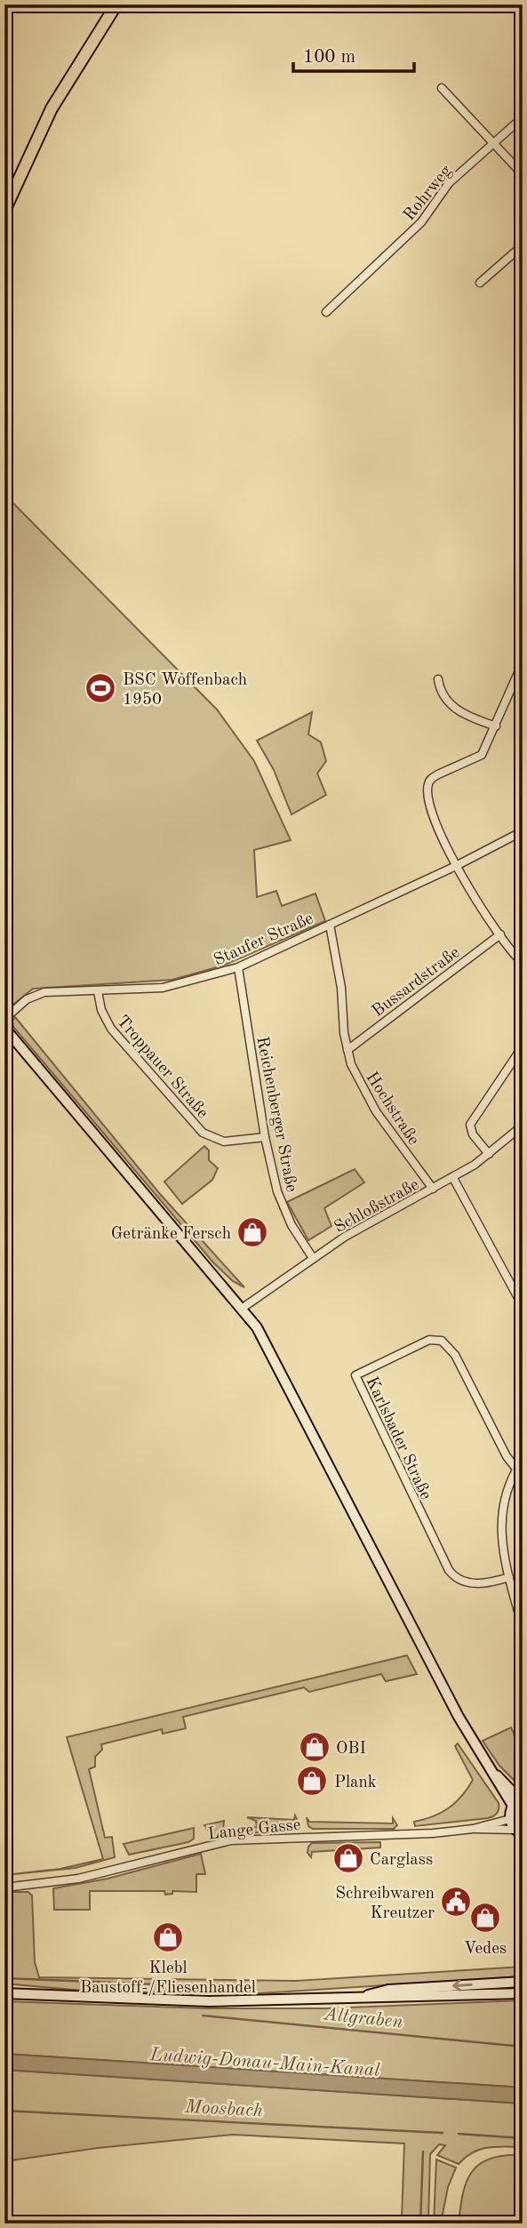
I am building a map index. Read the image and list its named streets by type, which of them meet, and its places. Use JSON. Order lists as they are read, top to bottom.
{
  "streets": {
    "street": [
      "Rohrweg",
      "Staufer Straße",
      "Bussardstraße",
      "Troppauer Straße",
      "Hochstraße",
      "Reichenberger Straße",
      "Schloßstraße",
      "Karlsbader Straße",
      "Lange Gasse"
    ]
  },
  "crossings": [
    ["Staufer Straße", "Troppauer Straße"],
    ["Staufer Straße", "Hochstraße"],
    ["Staufer Straße", "Reichenberger Straße"],
    ["Bussardstraße", "Hochstraße"],
    ["Troppauer Straße", "Reichenberger Straße"],
    ["Hochstraße", "Schloßstraße"],
    ["Reichenberger Straße", "Schloßstraße"]
  ],
  "water": ["Altgraben", "Ludwig-Donau-Main-Kanal", "Moosbach"],
  "places": {
    "sports": ["BSC Woffenbach 1950"],
    "shop": [
      "Getränke Fersch",
      "OBI",
      "Plank",
      "Carglass",
      "Vedes",
      "Klebl Baustoff-/Fliesenhandel"
    ],
    "public building": ["Schreibwaren Kreutzer"]
  },
  "scale_bar": "100 m"
}
